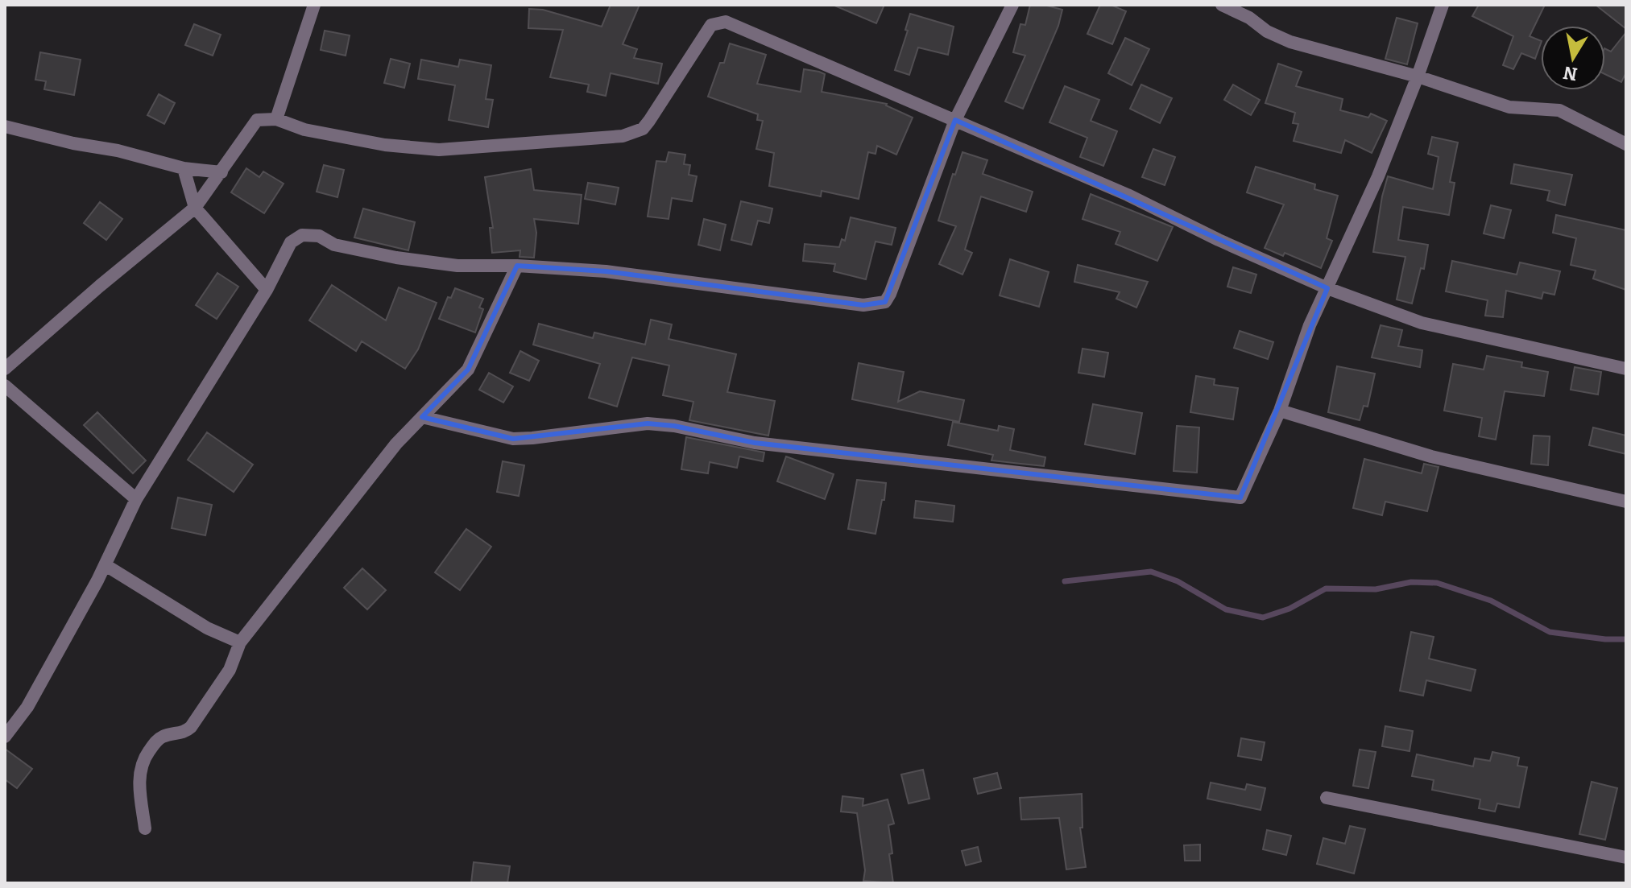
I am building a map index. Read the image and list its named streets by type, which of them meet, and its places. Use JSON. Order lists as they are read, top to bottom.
{
  "north": "bottom"
}
